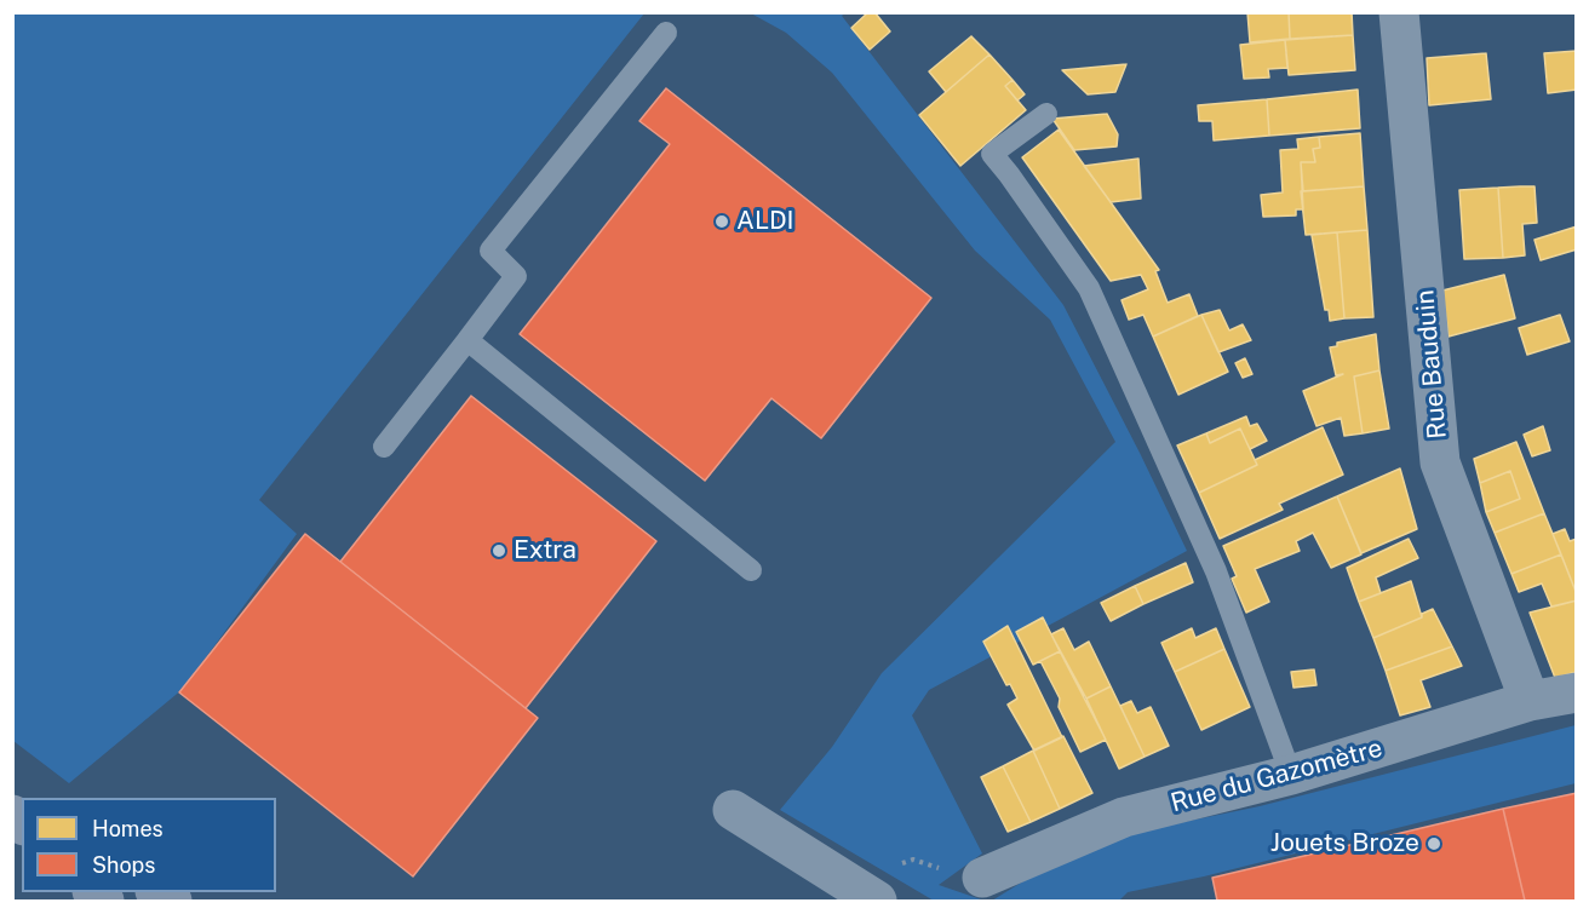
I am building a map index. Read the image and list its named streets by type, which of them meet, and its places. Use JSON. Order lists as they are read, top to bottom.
{
  "streets": {
    "street": ["Rue Bauduin", "Rue du Gazomètre"]
  },
  "crossings": [
    ["Rue Bauduin", "Rue du Gazomètre"]
  ],
  "places": ["ALDI", "Extra", "Jouets Broze"],
  "legend": ["Homes", "Shops"]
}
